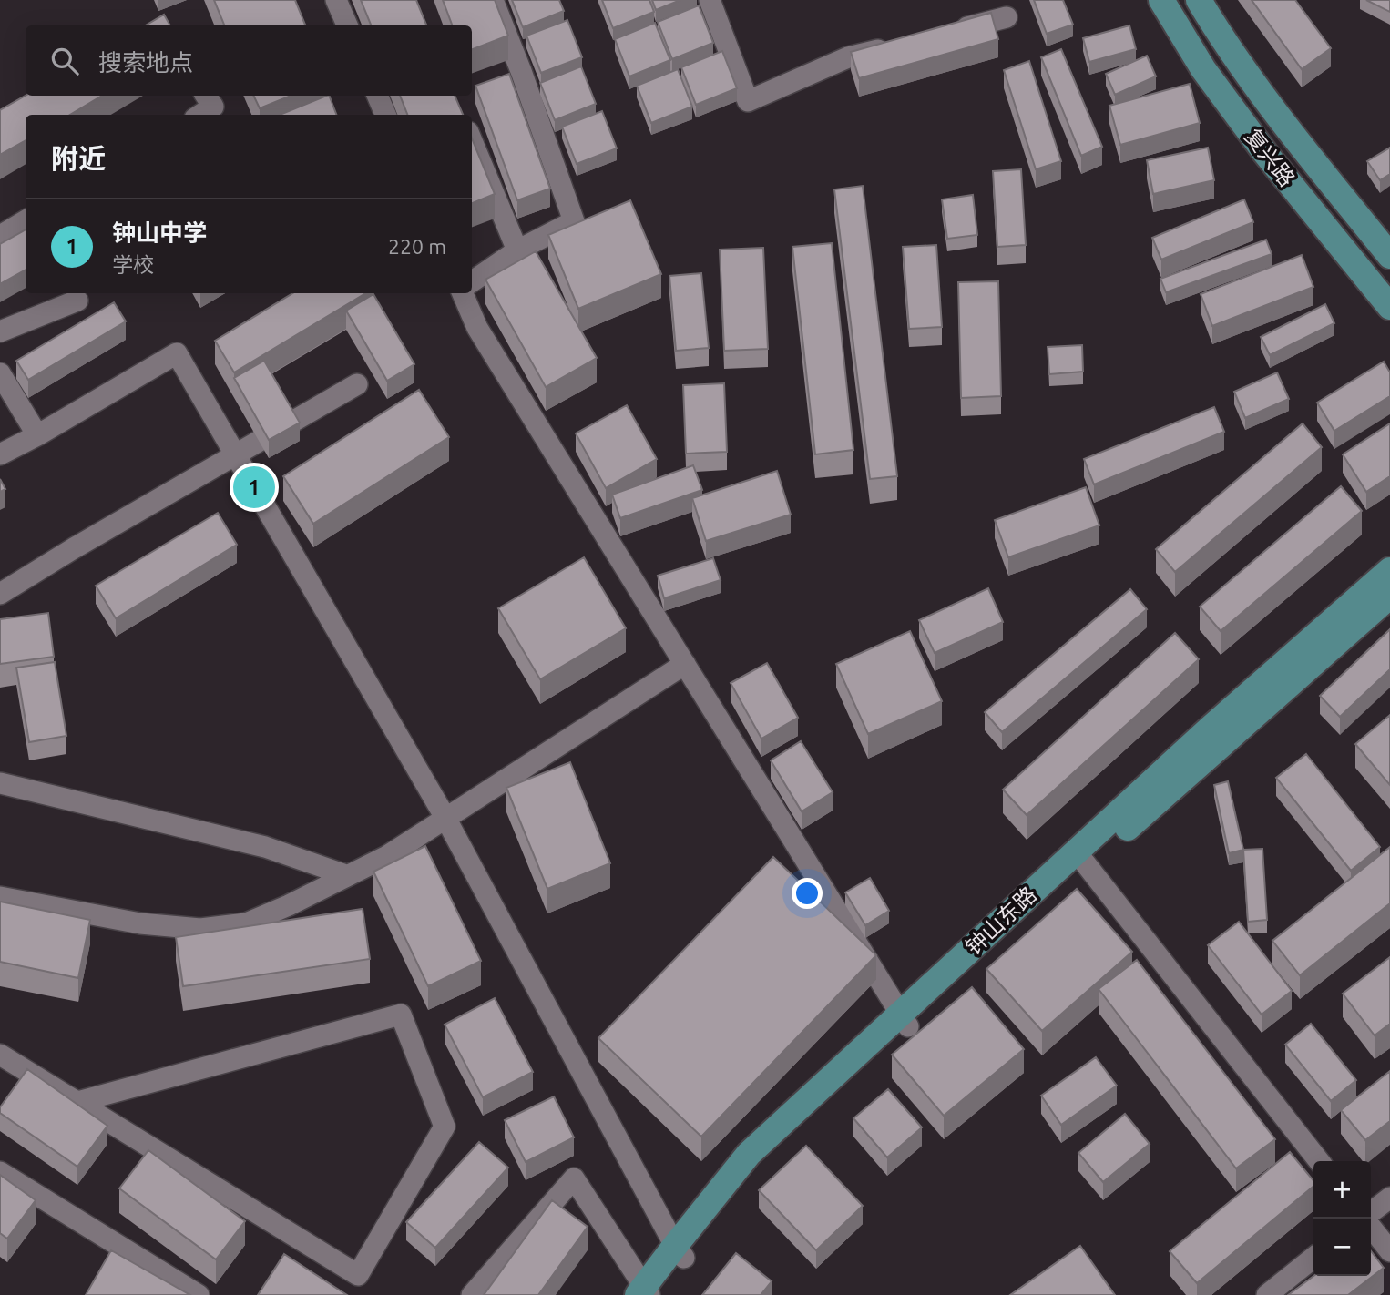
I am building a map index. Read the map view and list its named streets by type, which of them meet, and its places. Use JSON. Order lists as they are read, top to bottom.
{
  "streets": {
    "main road": ["复兴路", "钟山东路"]
  },
  "page": {
    "search": "搜索地点",
    "heading": "附近",
    "list": [
      {
        "mark": "1",
        "name": "钟山中学",
        "note": "学校",
        "value": "220 m"
      }
    ],
    "pins": "1",
    "map_buttons": ["+", "−"]
  }
}
